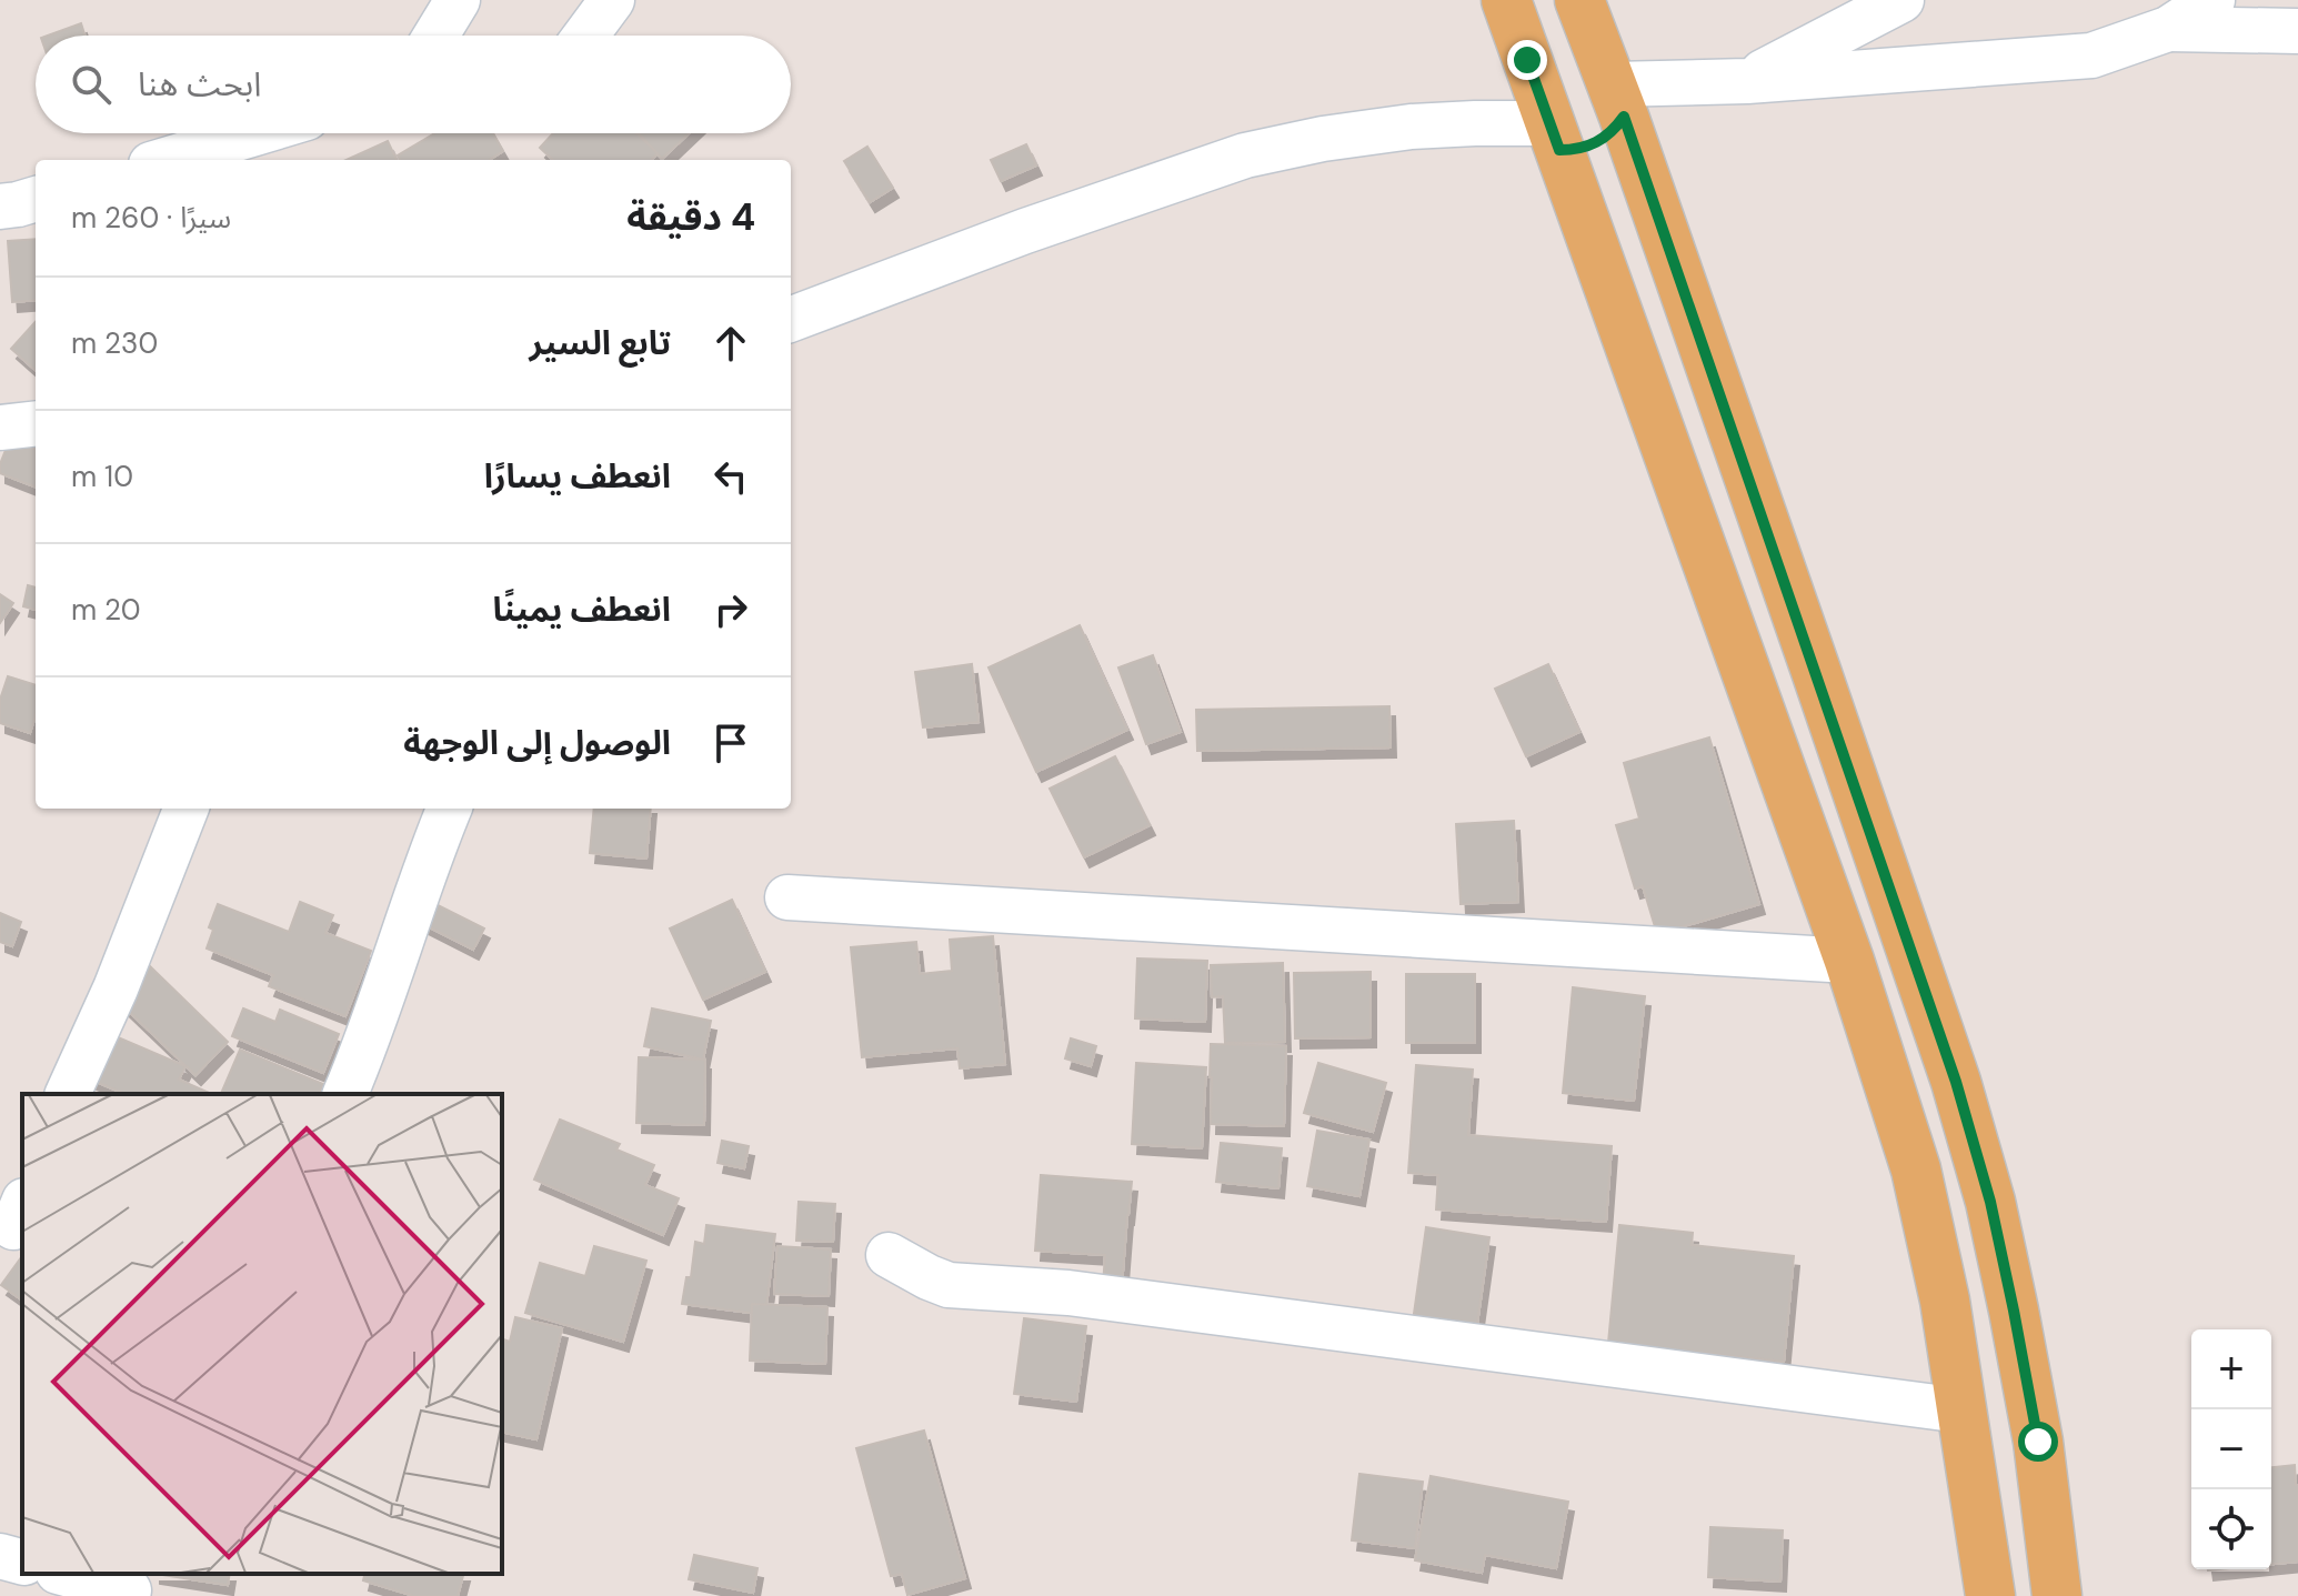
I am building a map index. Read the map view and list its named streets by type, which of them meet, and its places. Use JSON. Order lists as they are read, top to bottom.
{
  "page": {
    "search": "ابحث هنا",
    "heading": ["4 دقيقة", "سيرًا · 260 m"],
    "list": [
      ["تابع السير", "230 m"],
      ["انعطف يسارًا", "10 m"],
      ["انعطف يمينًا", "20 m"],
      "الوصول إلى الوجهة"
    ],
    "map_buttons": ["+", "−"]
  }
}
